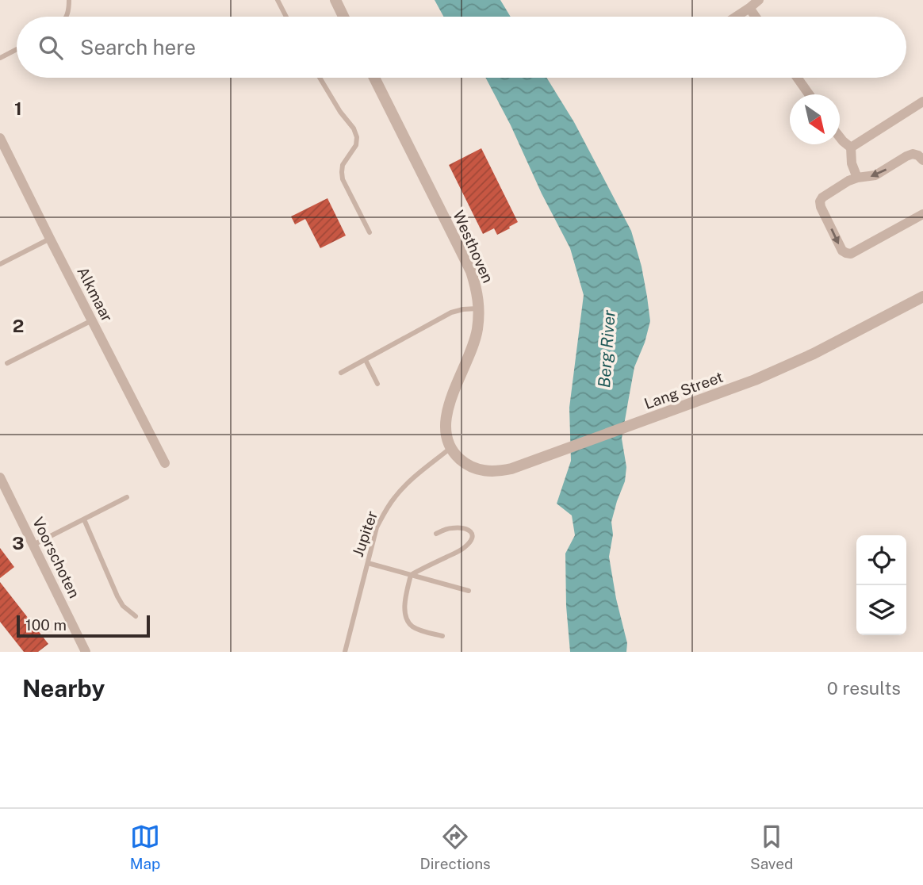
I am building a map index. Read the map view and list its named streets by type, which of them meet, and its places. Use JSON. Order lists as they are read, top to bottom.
{
  "streets": {
    "street": [
      "Westhoven",
      "Alkmaar",
      "Lang Street",
      "Voorschoten"
    ],
    "lane": ["Jupiter"]
  },
  "crossings": [
    ["Westhoven", "Lang Street"],
    ["Westhoven", "Jupiter"],
    ["Lang Street", "Jupiter"]
  ],
  "water": ["Berg River"],
  "scale_bar": "100 m",
  "north": "bottom right",
  "page": {
    "search": "Search here",
    "scale": "100 m",
    "heading": ["Nearby", "0 results"],
    "nav": ["Map", "Directions", "Saved"]
  },
  "grid": {
    "rows": ["1", "2", "3"]
  }
}
